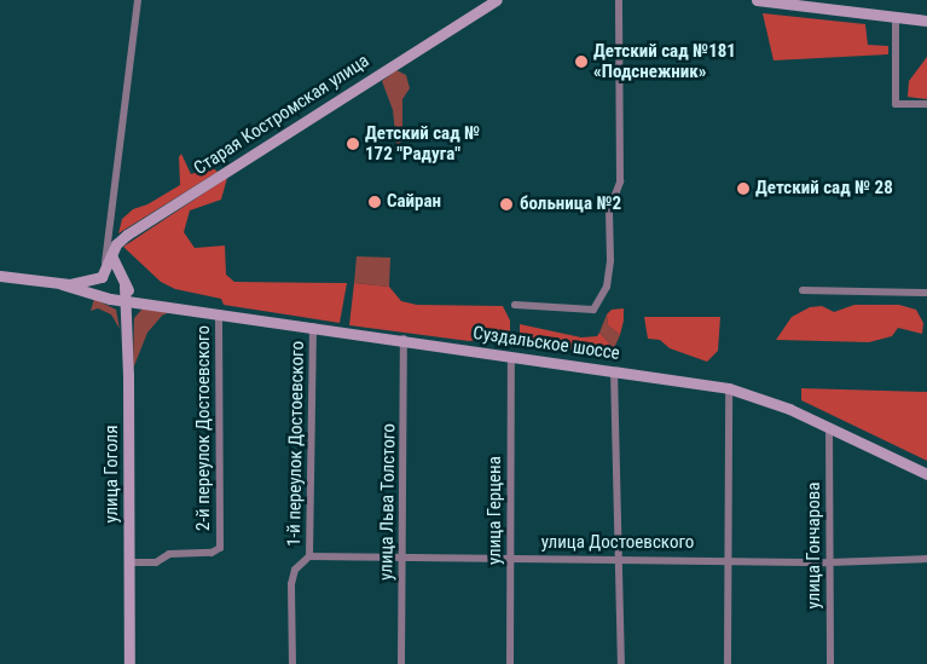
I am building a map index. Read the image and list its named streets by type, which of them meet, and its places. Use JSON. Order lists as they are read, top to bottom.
{
  "streets": {
    "main road": ["Старая Костромская улица", "Суздальское шоссе", "улица Гоголя"],
    "street": [
      "2-й переулок Достоевского",
      "1-й переулок Достоевского",
      "улица Льва Толстого",
      "улица Герцена",
      "улица Достоевского",
      "улица Гончарова"
    ]
  },
  "crossings": [
    ["Старая Костромская улица", "Суздальское шоссе"],
    ["Старая Костромская улица", "улица Гоголя"],
    ["Суздальское шоссе", "2-й переулок Достоевского"],
    ["Суздальское шоссе", "1-й переулок Достоевского"],
    ["Суздальское шоссе", "улица Гоголя"],
    ["Суздальское шоссе", "улица Льва Толстого"],
    ["Суздальское шоссе", "улица Герцена"],
    ["Суздальское шоссе", "улица Гончарова"],
    ["2-й переулок Достоевского", "улица Гоголя"],
    ["1-й переулок Достоевского", "улица Достоевского"],
    ["улица Льва Толстого", "улица Достоевского"],
    ["улица Герцена", "улица Достоевского"],
    ["улица Достоевского", "улица Гончарова"]
  ],
  "places": [
    "Детский сад №181 «Подснежник»",
    "Детский сад № 172 \"Радуга\"",
    "Детский сад № 28",
    "Сайран",
    "больница №2"
  ]
}
